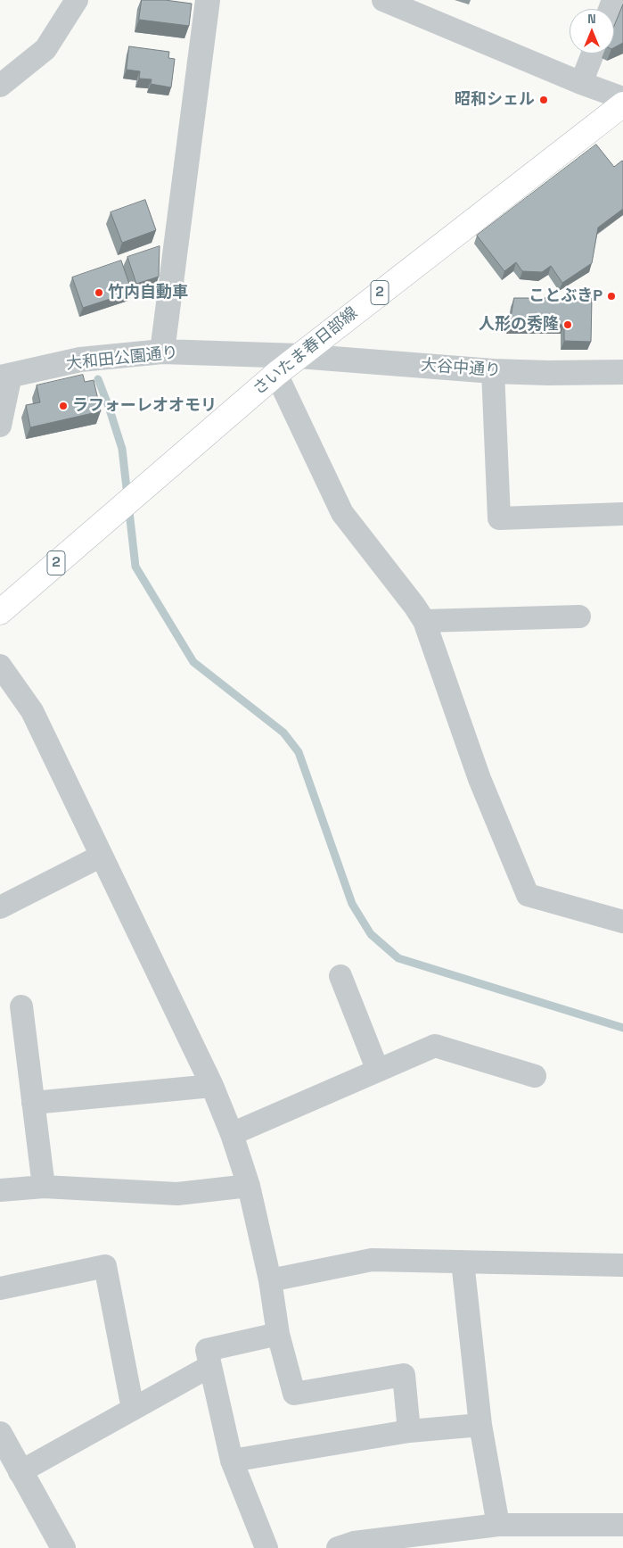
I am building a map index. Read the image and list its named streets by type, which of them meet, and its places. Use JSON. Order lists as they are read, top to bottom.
{
  "streets": {
    "main road": ["2", "さいたま春日部線"],
    "street": ["大和田公園通り", "大谷中通り"]
  },
  "crossings": [
    ["さいたま春日部線", "大和田公園通り"],
    ["さいたま春日部線", "大谷中通り"],
    ["大和田公園通り", "大谷中通り"]
  ],
  "places": [
    "昭和シェル",
    "竹内自動車",
    "ことぶきP",
    "人形の秀隆",
    "ラフォーレオオモリ"
  ],
  "north": "top"
}
